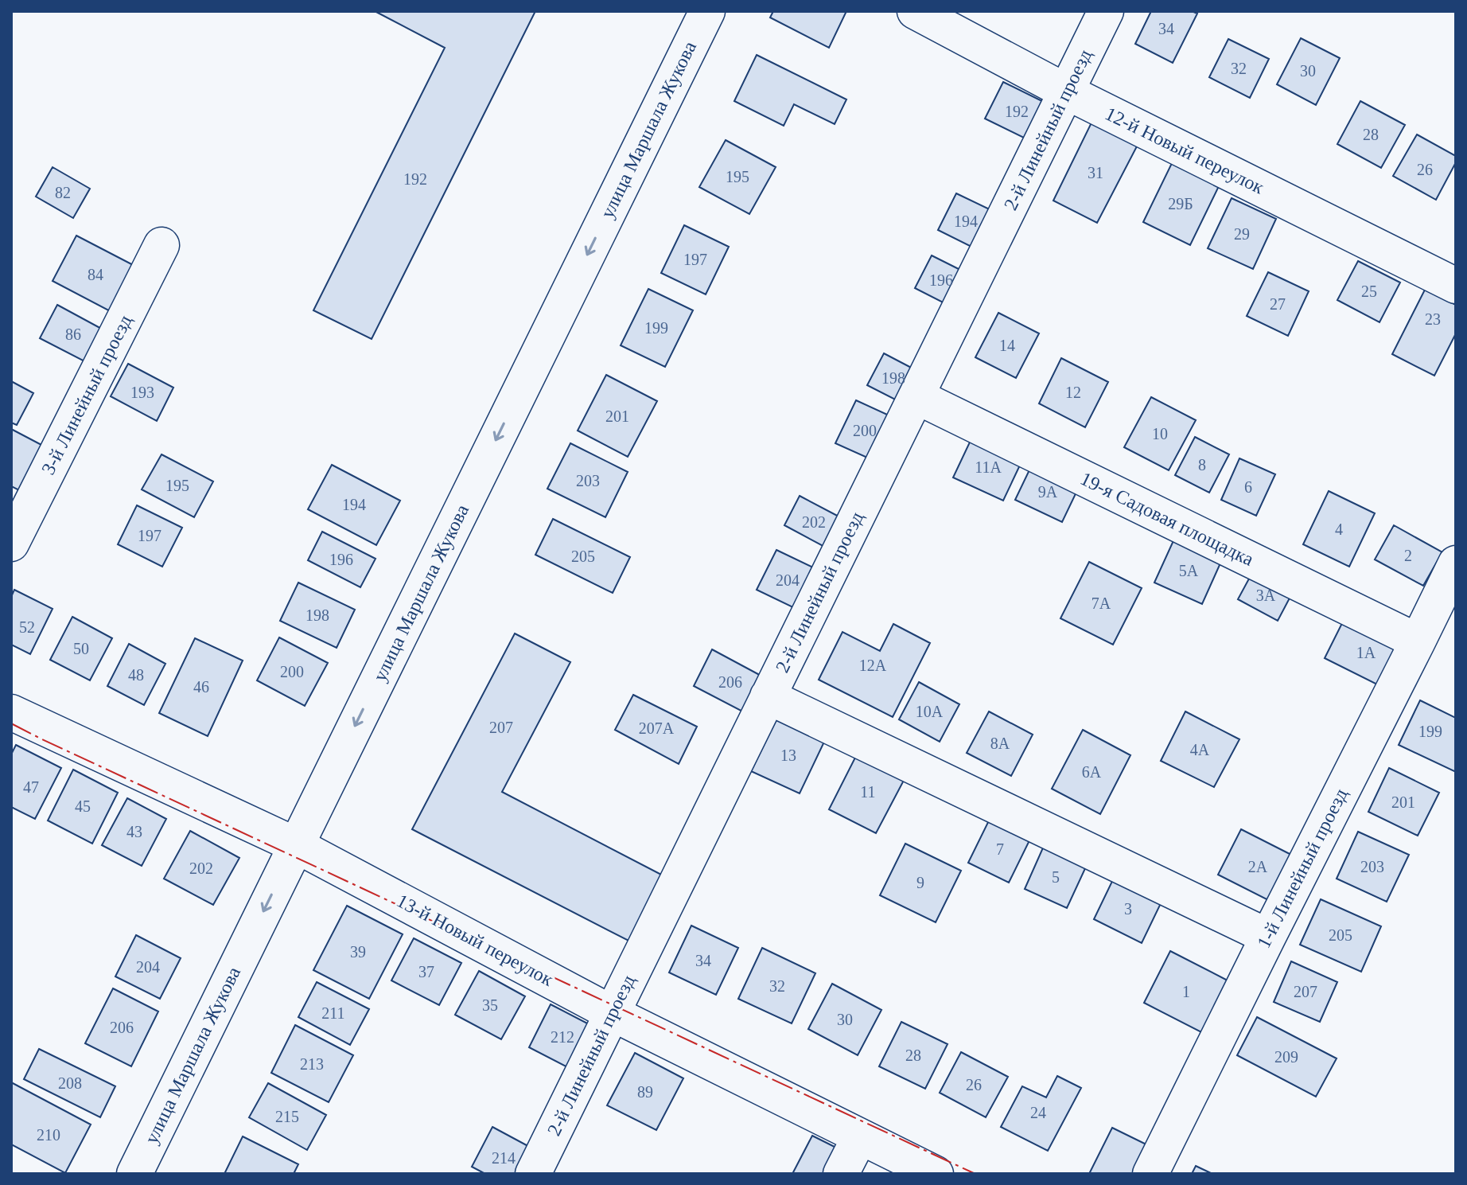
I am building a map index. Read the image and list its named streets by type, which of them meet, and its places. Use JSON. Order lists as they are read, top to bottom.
{
  "streets": {
    "street": [
      "улица Маршала Жукова",
      "2-й Линейный проезд",
      "12-й Новый переулок",
      "3-й Линейный проезд",
      "19-я Садовая площадка",
      "1-й Линейный проезд",
      "13-й Новый переулок"
    ]
  },
  "crossings": [
    ["улица Маршала Жукова", "13-й Новый переулок"],
    ["2-й Линейный проезд", "12-й Новый переулок"],
    ["2-й Линейный проезд", "19-я Садовая площадка"],
    ["2-й Линейный проезд", "13-й Новый переулок"],
    ["19-я Садовая площадка", "1-й Линейный проезд"]
  ],
  "one_way": ["улица Маршала Жукова"],
  "house_numbers": [
    "34",
    "32",
    "30",
    "192",
    "28",
    "26",
    "31",
    "195",
    "192",
    "82",
    "29Б",
    "194",
    "29",
    "197",
    "84",
    "196",
    "25",
    "27",
    "23",
    "199",
    "86",
    "14",
    "198",
    "193",
    "12",
    "201",
    "200",
    "10",
    "8",
    "11А",
    "203",
    "195",
    "6",
    "9А",
    "194",
    "202",
    "4",
    "197",
    "2",
    "205",
    "196",
    "5А",
    "204",
    "3А",
    "7А",
    "198",
    "52",
    "50",
    "1А",
    "12А",
    "200",
    "48",
    "206",
    "46",
    "10А",
    "207",
    "207А",
    "199",
    "8А",
    "4А",
    "13",
    "6А",
    "47",
    "11",
    "201",
    "45",
    "43",
    "7",
    "2А",
    "203",
    "202",
    "5",
    "9",
    "3",
    "205",
    "39",
    "34",
    "204",
    "37",
    "32",
    "1",
    "207",
    "35",
    "211",
    "30",
    "206",
    "212",
    "28",
    "209",
    "213",
    "208",
    "26",
    "89",
    "24",
    "215",
    "210",
    "214"
  ]
}
